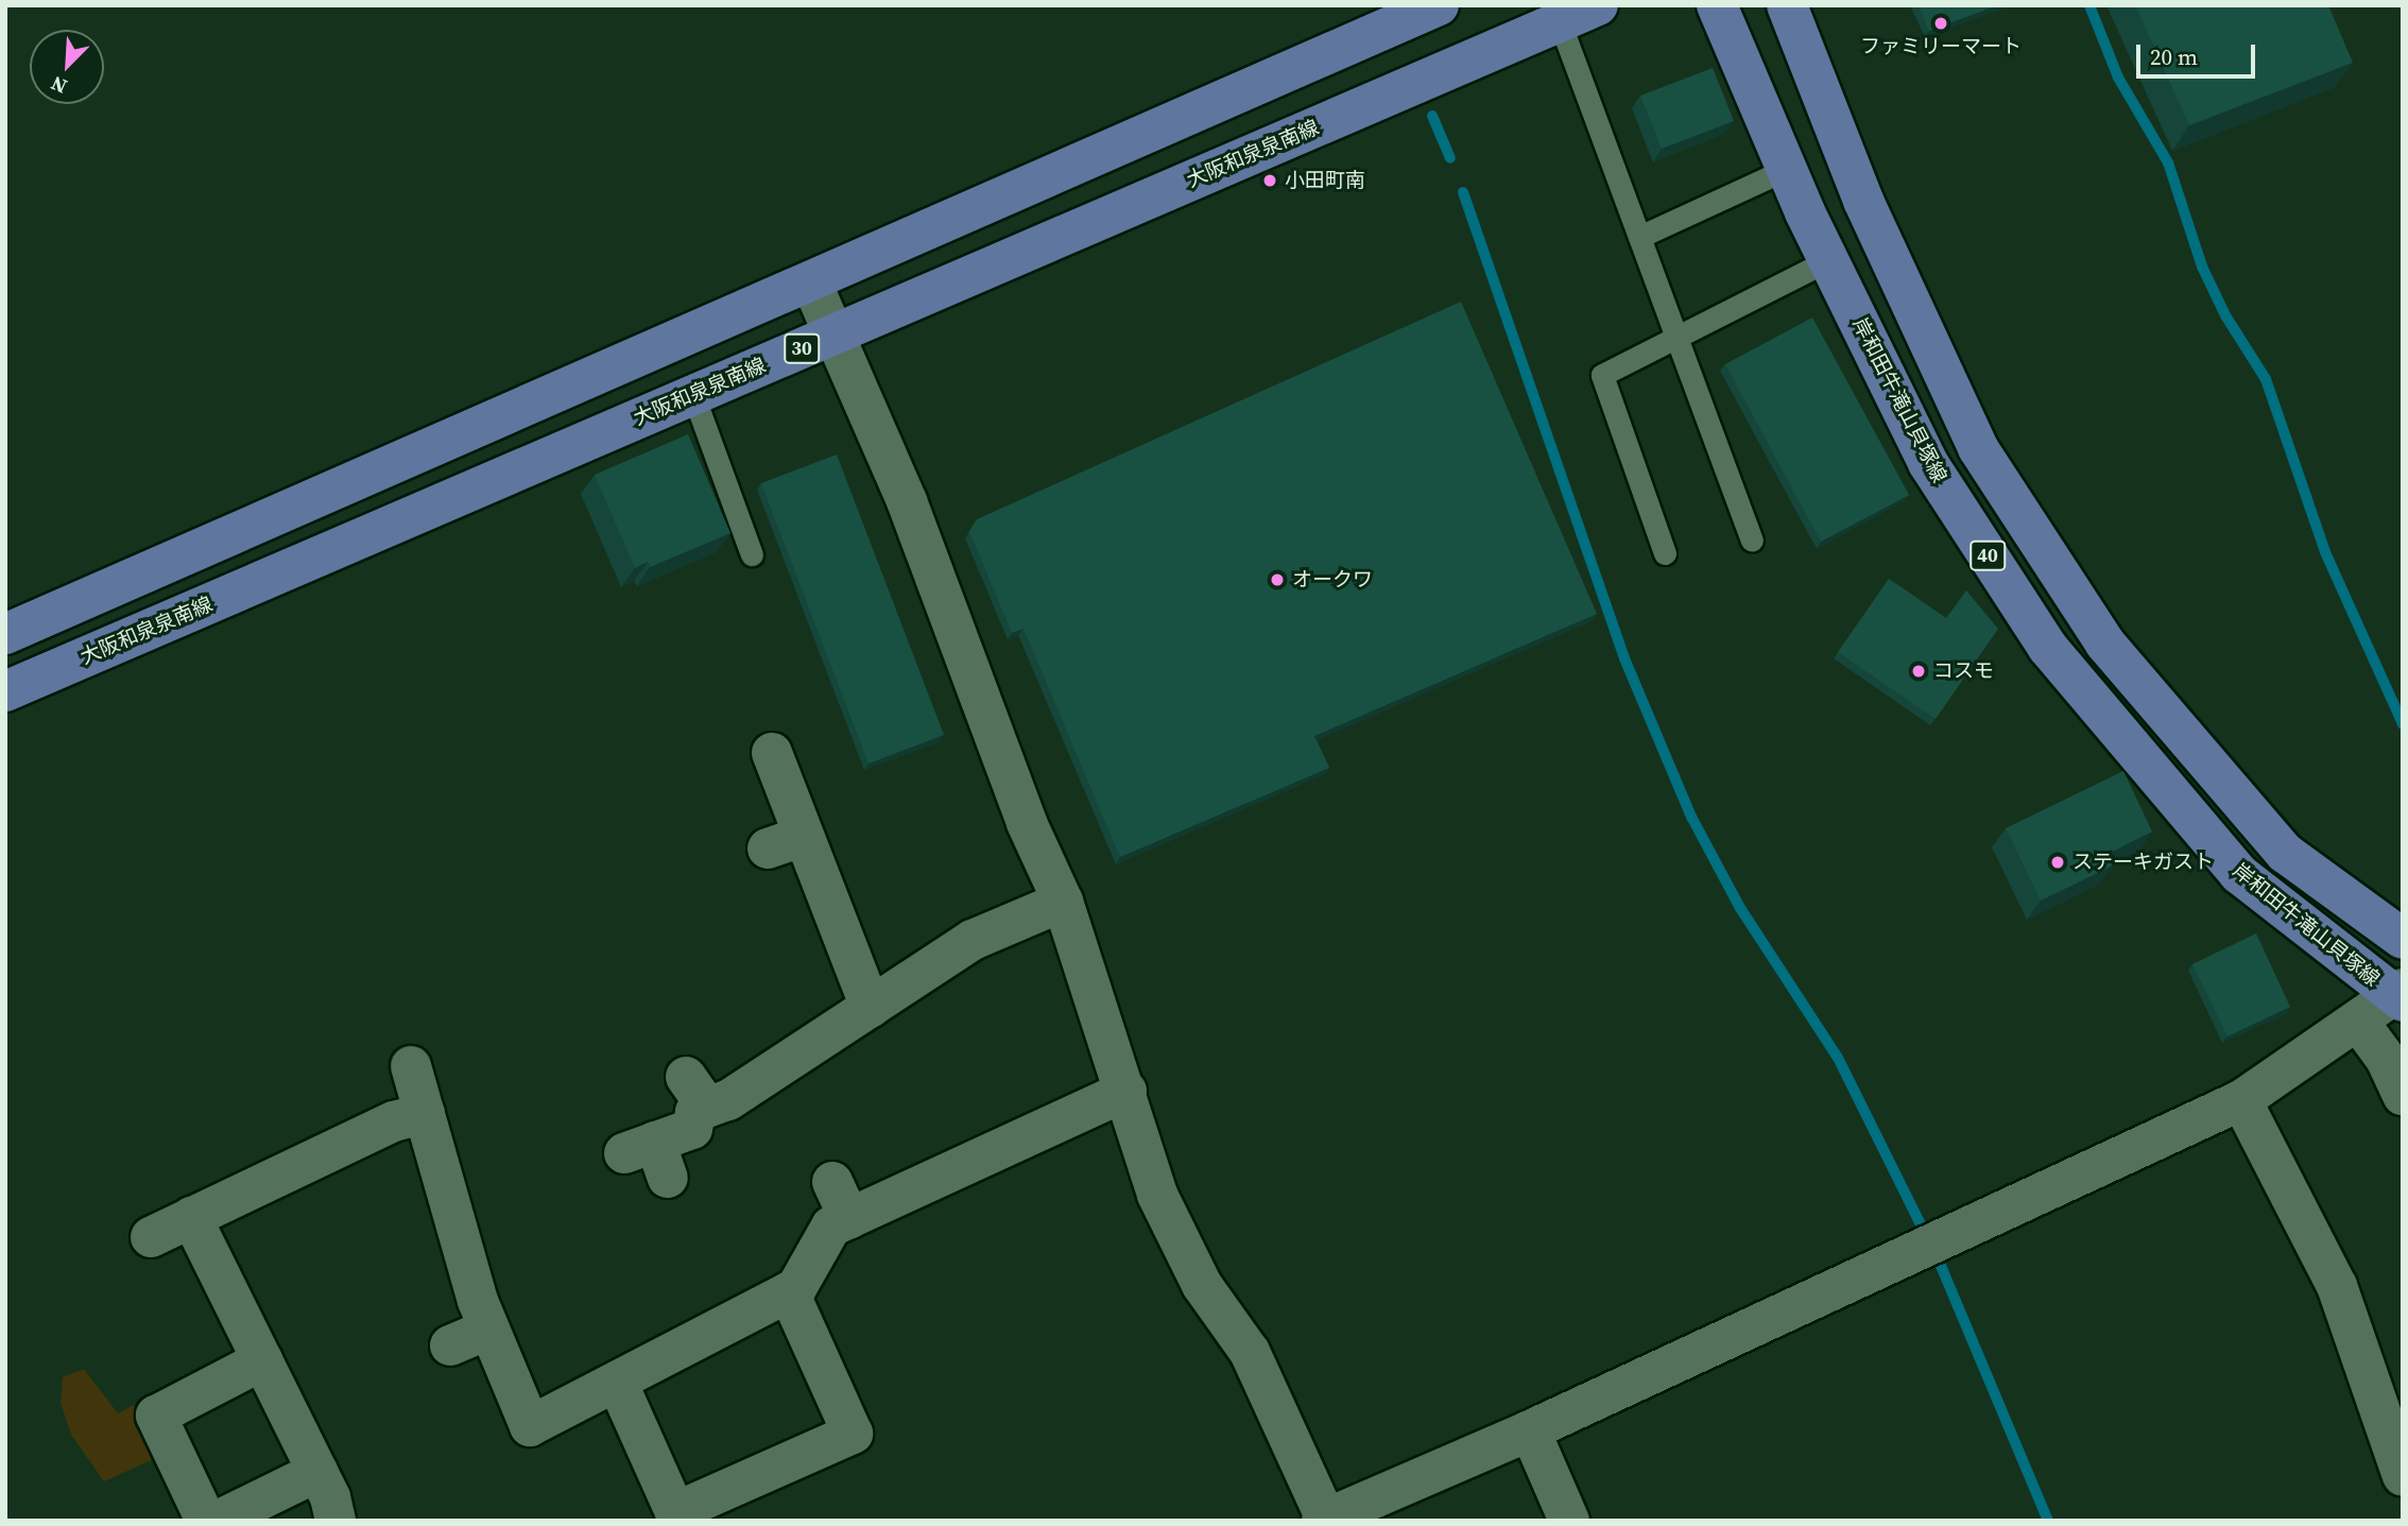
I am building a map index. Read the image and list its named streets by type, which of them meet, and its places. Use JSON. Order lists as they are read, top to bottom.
{
  "streets": {
    "main road": [
      "大阪和泉泉南線",
      "30",
      "岸和田牛滝山貝塚線",
      "40"
    ]
  },
  "places": [
    "ファミリーマート",
    "小田町南",
    "オークワ",
    "コスモ",
    "ステーキガスト"
  ],
  "scale_bar": "20 m",
  "north": "bottom left"
}
